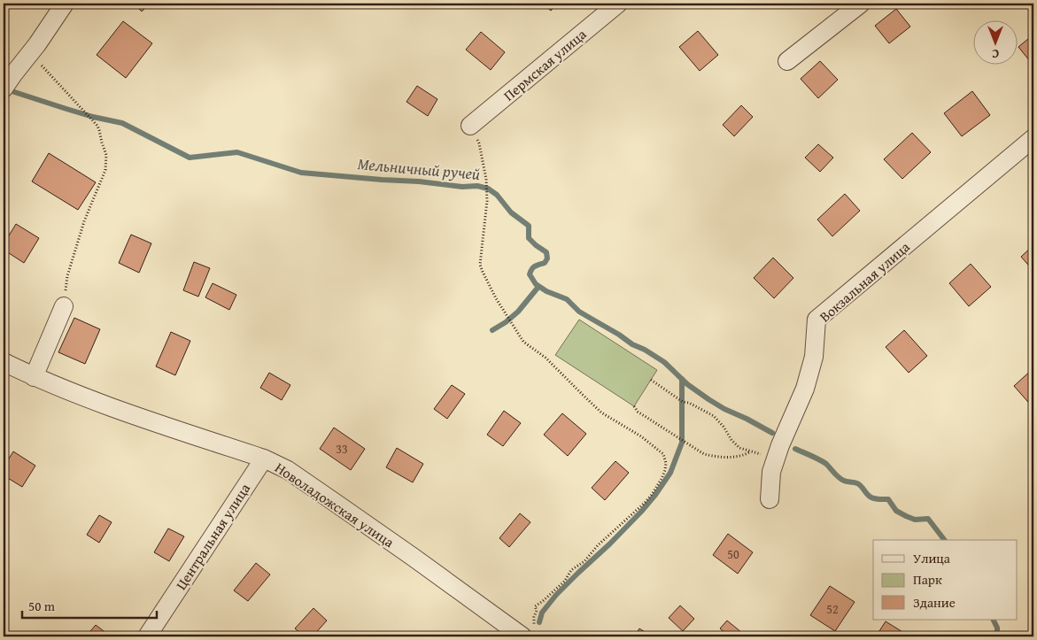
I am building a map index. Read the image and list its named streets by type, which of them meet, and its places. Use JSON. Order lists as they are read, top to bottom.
{
  "streets": {
    "street": [
      "Пермская улица",
      "Вокзальная улица",
      "Новоладожская улица",
      "Центральная улица"
    ]
  },
  "crossings": [
    ["Новоладожская улица", "Центральная улица"]
  ],
  "water": ["Мельничный ручей"],
  "house_numbers": ["33", "50", "52"],
  "legend": ["Улица", "Парк", "Здание"],
  "scale_bar": "50 m",
  "north": "bottom"
}
